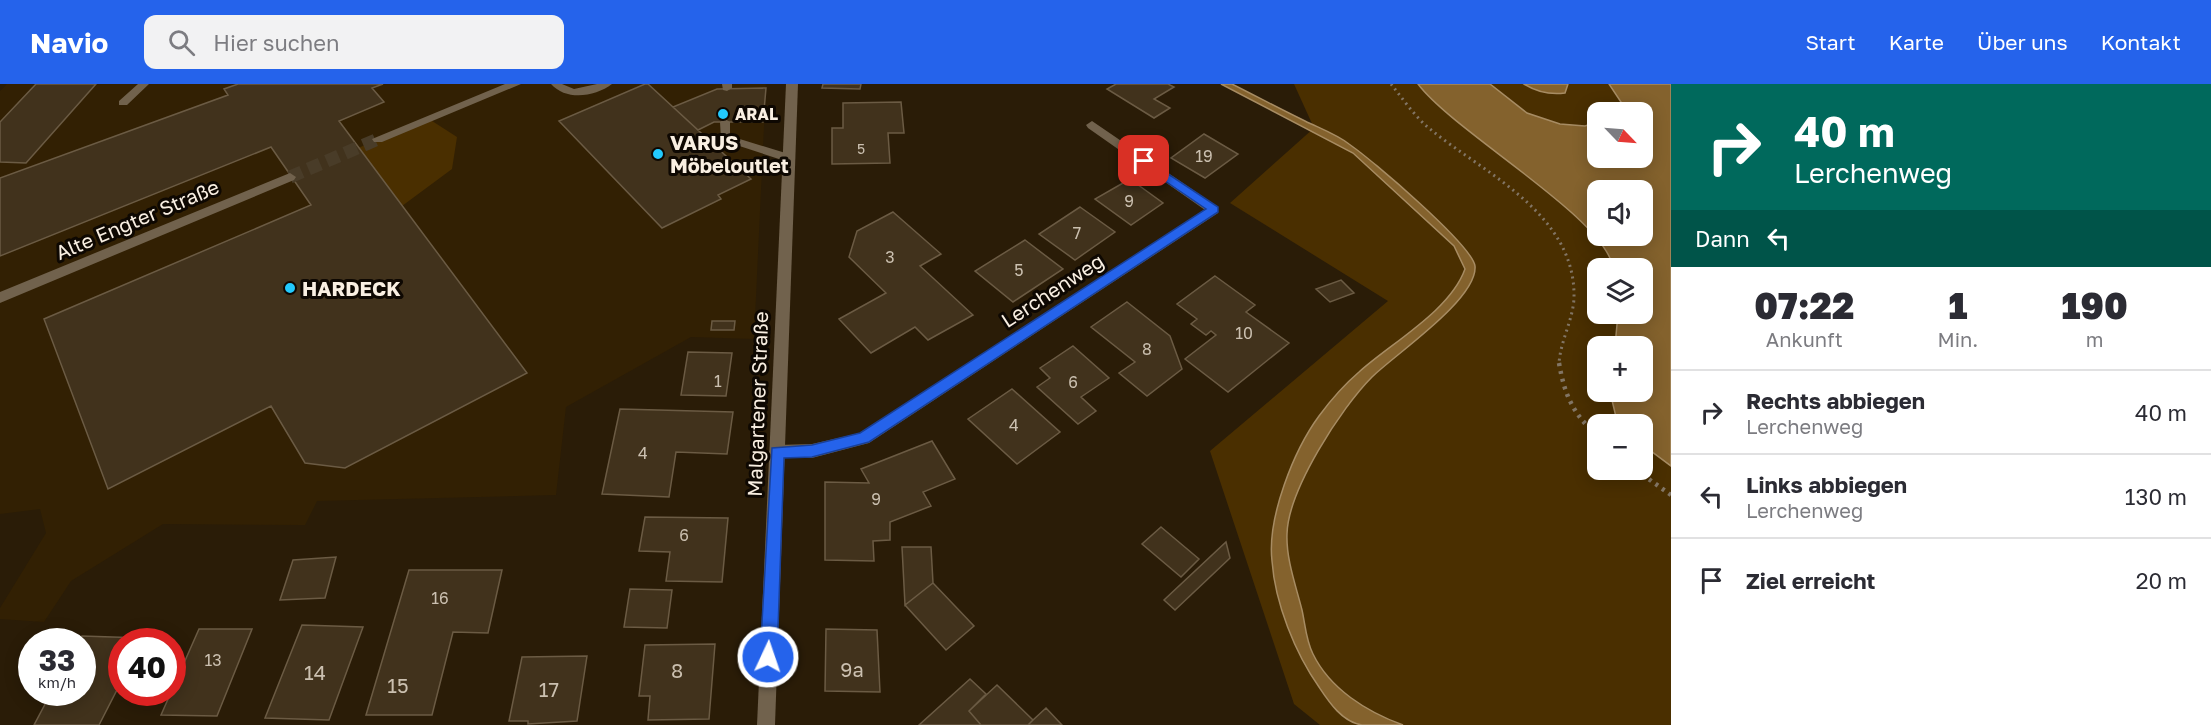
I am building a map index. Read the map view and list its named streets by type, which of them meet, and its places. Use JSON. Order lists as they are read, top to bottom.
{
  "streets": {
    "street": ["Alte Engter Straße", "Lerchenweg", "Malgartener Straße"]
  },
  "crossings": [
    ["Lerchenweg", "Malgartener Straße"]
  ],
  "places": ["ARAL", "VARUS Möbeloutlet", "HARDECK"],
  "house_numbers": [
    "5",
    "19",
    "9",
    "7",
    "3",
    "5",
    "10",
    "8",
    "1",
    "6",
    "4",
    "4",
    "9",
    "6",
    "16",
    "13",
    "9a",
    "8",
    "14",
    "15",
    "17"
  ],
  "north": "bottom right",
  "page": {
    "header": "Navio",
    "search": "Hier suchen",
    "nav": [
      "Start",
      "Karte",
      "Über uns",
      "Kontakt"
    ],
    "turn": ["40 m", "Lerchenweg"],
    "map_buttons": ["+", "−"],
    "then": "Dann",
    "eta": [
      "07:22",
      "Ankunft",
      "1",
      "Min.",
      "190",
      "m"
    ],
    "list": [
      {
        "name": "Rechts abbiegen",
        "note": "Lerchenweg",
        "value": "40 m"
      },
      {
        "name": "Links abbiegen",
        "note": "Lerchenweg",
        "value": "130 m"
      },
      {
        "name": "Ziel erreicht",
        "value": "20 m"
      }
    ],
    "speed": "33 km/h",
    "limit": "40"
  }
}
